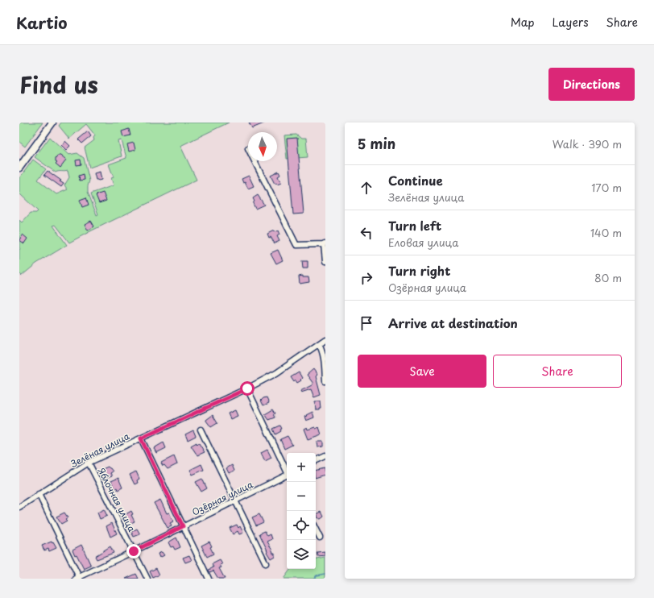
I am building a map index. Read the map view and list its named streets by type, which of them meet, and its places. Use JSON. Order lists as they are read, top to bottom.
{
  "streets": {
    "street": ["Зелёная улица", "Озёрная улица", "Яблочная улица"]
  },
  "crossings": [
    ["Зелёная улица", "Яблочная улица"],
    ["Озёрная улица", "Яблочная улица"]
  ],
  "north": "bottom",
  "page": {
    "header": "Kartio",
    "nav": ["Map", "Layers", "Share"],
    "title": "Find us",
    "buttons": [
      "Directions",
      ["Save", "Share"]
    ],
    "heading": ["5 min", "Walk · 390 m"],
    "list": [
      ["Continue", "Зелёная улица", "170 m"],
      ["Turn left", "Еловая улица", "140 m"],
      ["Turn right", "Озёрная улица", "80 m"],
      "Arrive at destination"
    ],
    "map_buttons": ["+", "−"]
  }
}
